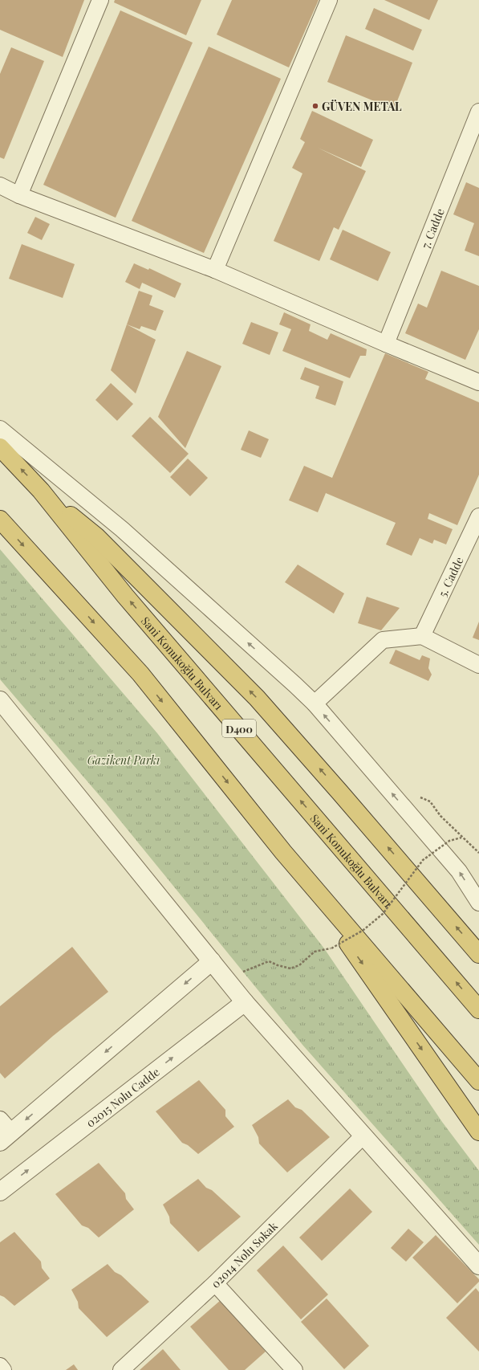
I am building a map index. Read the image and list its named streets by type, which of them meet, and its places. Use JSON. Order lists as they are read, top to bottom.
{
  "streets": {
    "highway": ["Sani Konukoğlu Bulvarı", "D400"],
    "street": [
      "7. Cadde",
      "5. Cadde",
      "02015 Nolu Cadde",
      "02014 Nolu Sokak"
    ]
  },
  "parks": ["Gazikent Parkı"],
  "places": ["GÜVEN METAL"]
}
